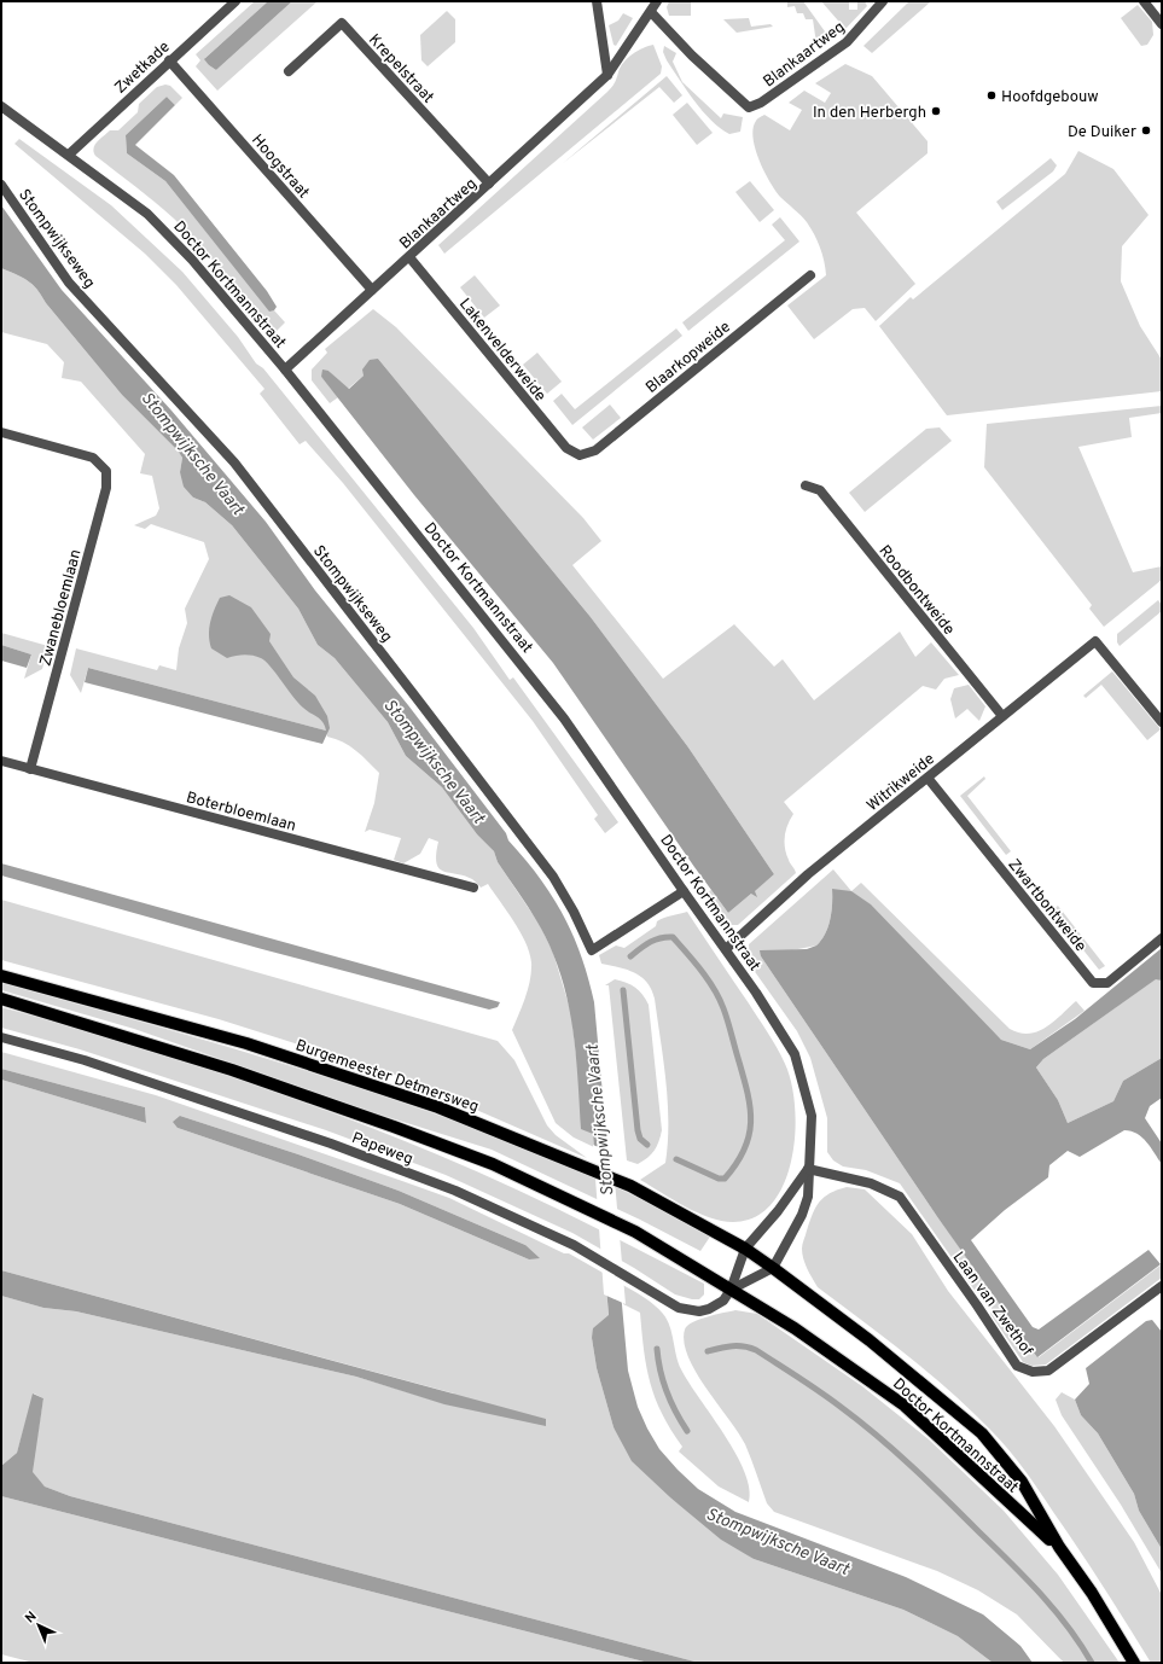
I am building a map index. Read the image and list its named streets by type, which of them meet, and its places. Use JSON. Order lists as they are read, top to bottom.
{
  "streets": {
    "main road": ["Doctor Kortmannstraat", "Burgemeester Detmersweg"],
    "street": [
      "Blankaartweg",
      "Zwetkade",
      "Krepelstraat",
      "Hoogstraat",
      "Stompwijkseweg",
      "Lakenvelderweide",
      "Blaarkopweide",
      "Roodbontweide",
      "Zwanebloemlaan",
      "Witrikweide",
      "Boterbloemlaan",
      "Zwartbontweide",
      "Papeweg",
      "Laan van Zwethof"
    ]
  },
  "crossings": [
    ["Blankaartweg", "Krepelstraat"],
    ["Blankaartweg", "Hoogstraat"],
    ["Blankaartweg", "Doctor Kortmannstraat"],
    ["Blankaartweg", "Lakenvelderweide"],
    ["Zwetkade", "Hoogstraat"],
    ["Zwetkade", "Doctor Kortmannstraat"],
    ["Stompwijkseweg", "Doctor Kortmannstraat"],
    ["Doctor Kortmannstraat", "Witrikweide"],
    ["Doctor Kortmannstraat", "Burgemeester Detmersweg"],
    ["Doctor Kortmannstraat", "Papeweg"],
    ["Doctor Kortmannstraat", "Laan van Zwethof"],
    ["Lakenvelderweide", "Blaarkopweide"],
    ["Roodbontweide", "Witrikweide"],
    ["Zwanebloemlaan", "Boterbloemlaan"],
    ["Witrikweide", "Zwartbontweide"]
  ],
  "water": ["Stompwijksche Vaart"],
  "places": ["Hoofdgebouw", "In den Herbergh", "De Duiker"],
  "north": "top left"
}
